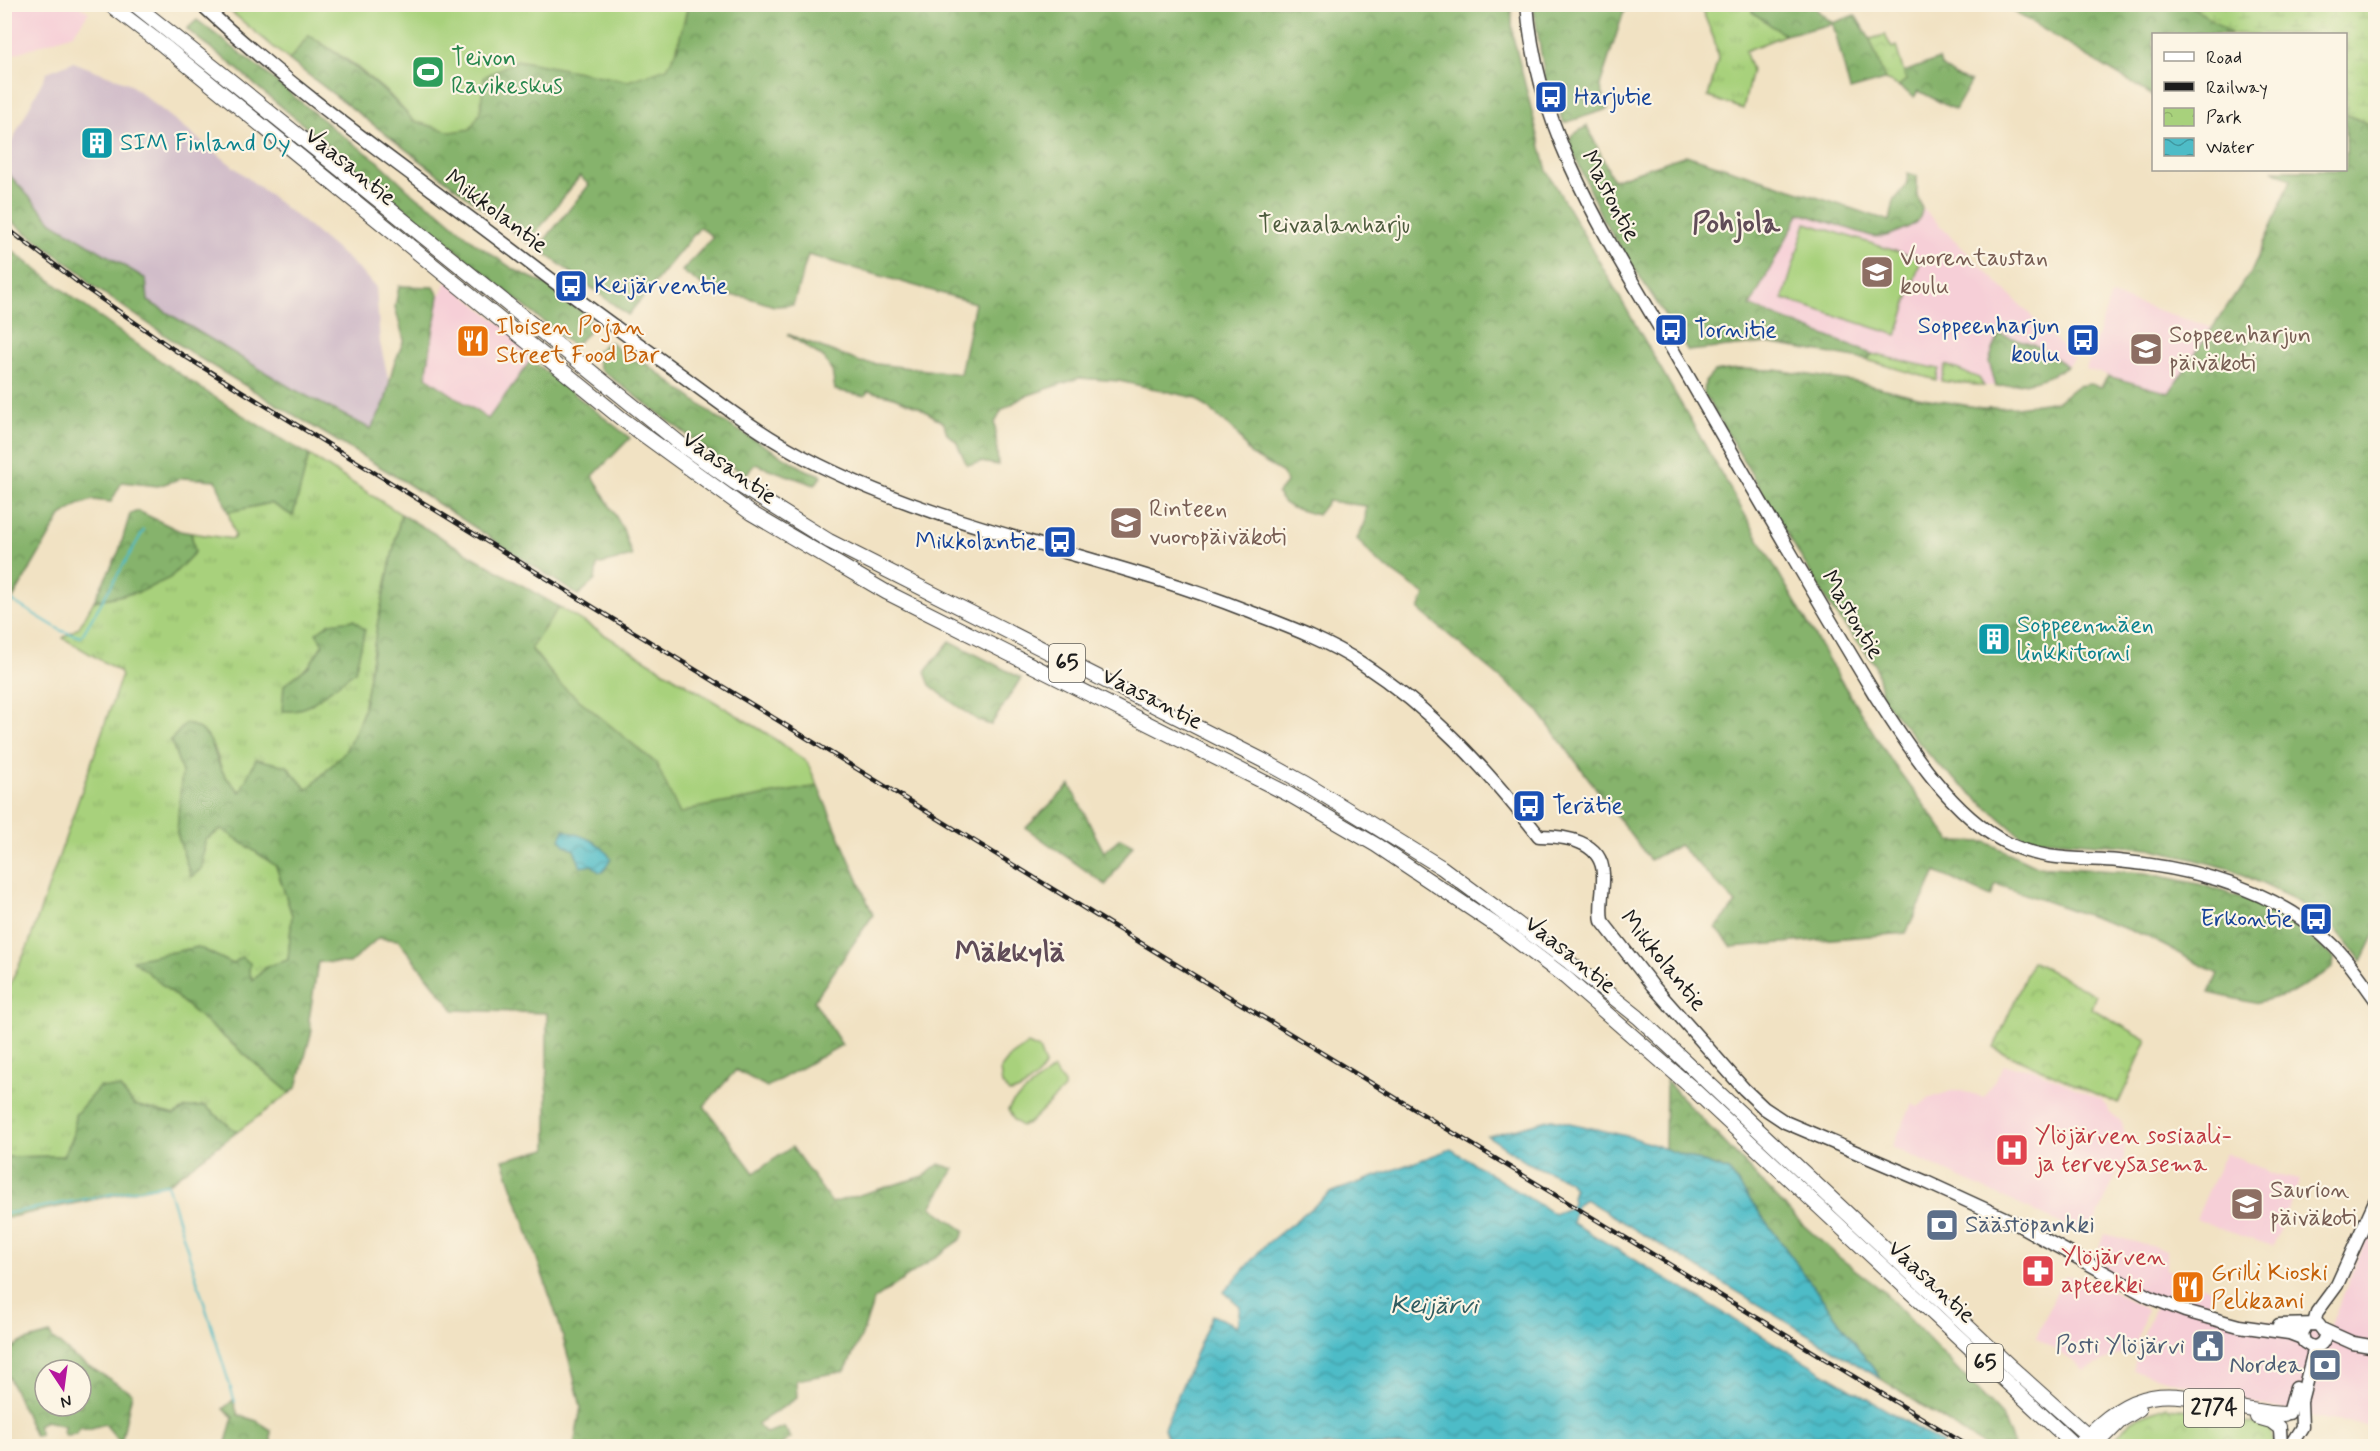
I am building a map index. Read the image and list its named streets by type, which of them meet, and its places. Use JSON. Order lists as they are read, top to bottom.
{
  "streets": {
    "highway": ["Vaasantie", "65", "2774"],
    "main road": ["Mastontie", "Mikkolantie"]
  },
  "crossings": [
    ["Vaasantie", "2774"],
    ["Mikkolantie", "2774"]
  ],
  "districts": ["Pohjola", "Mäkkylä"],
  "water": ["Keijärvi"],
  "parks": ["Teivaalanharju"],
  "places": {
    "sports": ["Teivon Ravikeskus"],
    "bus stop": [
      "Harjutie",
      "Keijärventie",
      "Tornitie",
      "Soppeenharjun koulu",
      "Mikkolantie",
      "Terätie",
      "Erkontie"
    ],
    "building": ["SIM Finland Oy", "Soppeenmäen linkkitorni"],
    "school or university": [
      "Vuorentaustan koulu",
      "Soppeenharjun päiväkoti",
      "Rinteen vuoropäiväkoti",
      "Saurion päiväkoti"
    ],
    "restaurant": ["Iloisen Pojan Street Food Bar", "Grilli Kioski Pelikaani"],
    "hospital": ["Ylöjärven sosiaali- ja terveysasema"],
    "bank": ["Säästöpankki", "Nordea"],
    "pharmacy": ["Ylöjärven apteekki"],
    "public building": ["Posti Ylöjärvi"]
  },
  "legend": [
    "Road",
    "Railway",
    "Park",
    "Water"
  ],
  "north": "bottom"
}
